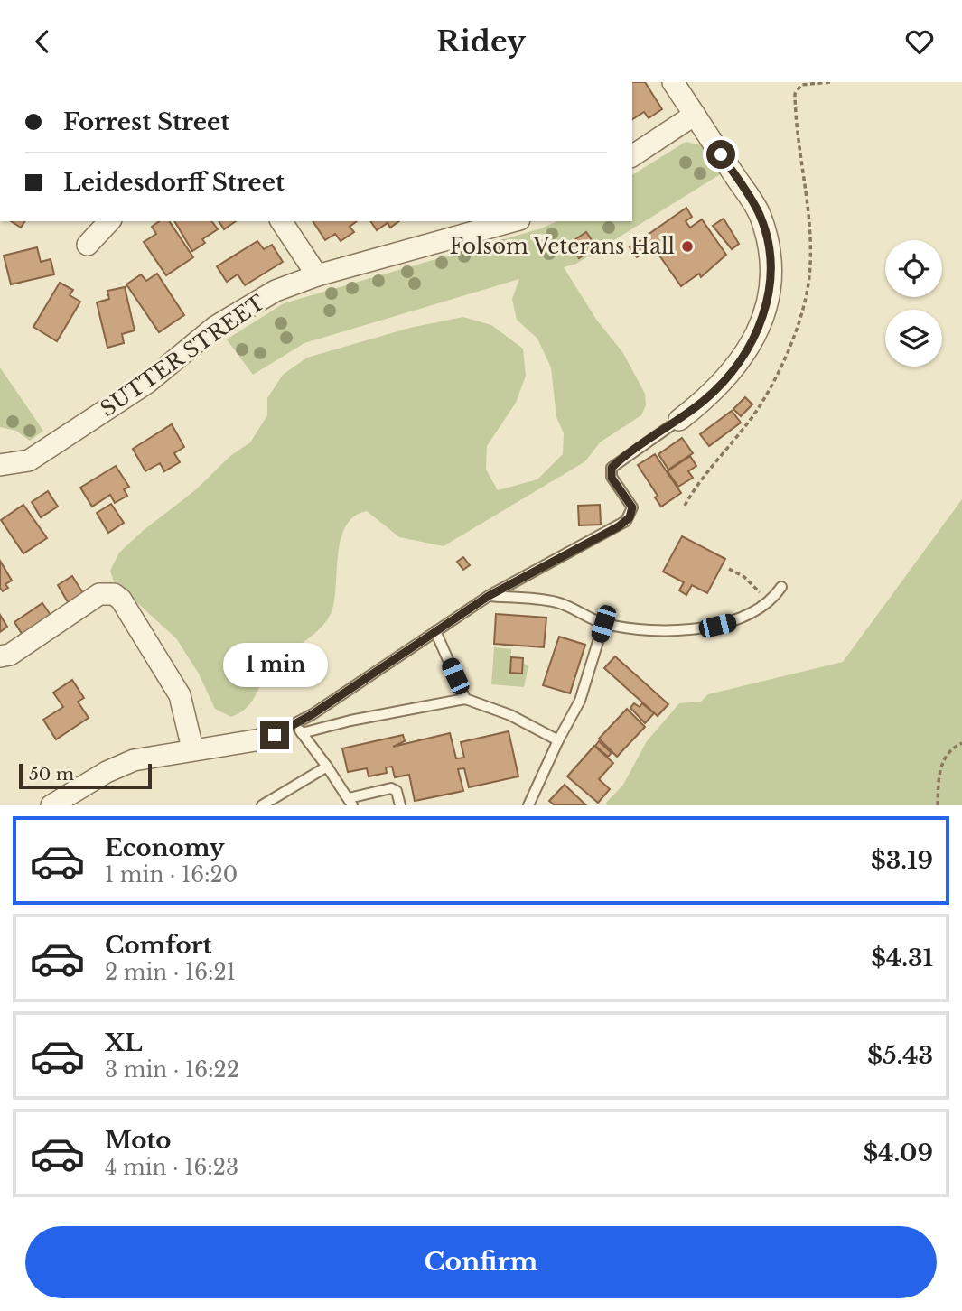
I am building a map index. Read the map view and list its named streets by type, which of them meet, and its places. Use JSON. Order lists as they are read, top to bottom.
{
  "streets": {
    "street": ["SUTTER STREET"]
  },
  "places": ["Folsom Veterans Hall"],
  "scale_bar": "50 m",
  "page": {
    "header": "Ridey",
    "banner": ["Forrest Street", "Leidesdorff Street"],
    "bubble": "1 min",
    "scale": "50 m",
    "list": [
      {
        "name": "Economy",
        "note": "1 min · 16:20",
        "value": "$3.19"
      },
      {
        "name": "Comfort",
        "note": "2 min · 16:21",
        "value": "$4.31"
      },
      {
        "name": "XL",
        "note": "3 min · 16:22",
        "value": "$5.43"
      },
      {
        "name": "Moto",
        "note": "4 min · 16:23",
        "value": "$4.09"
      }
    ],
    "buttons": "Confirm"
  }
}
